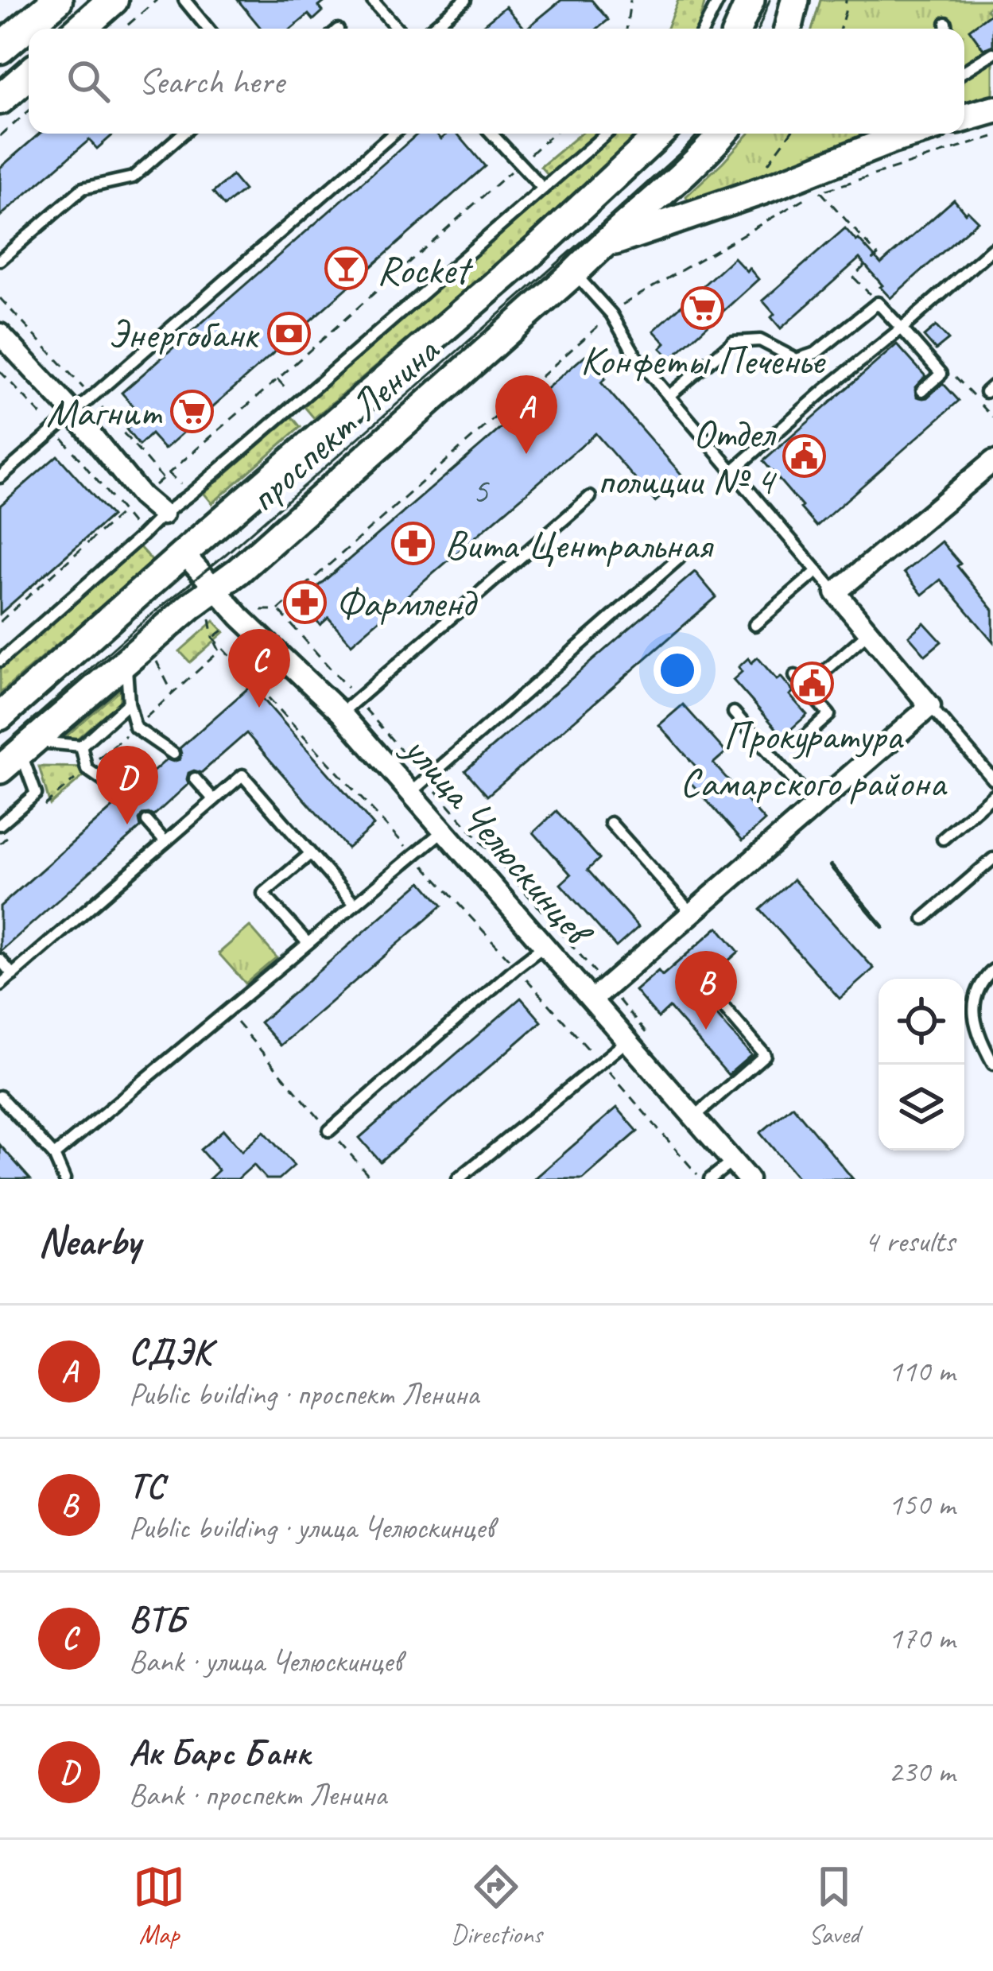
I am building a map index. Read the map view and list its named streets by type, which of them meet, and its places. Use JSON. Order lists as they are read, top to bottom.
{
  "streets": {
    "main road": ["проспект Ленина"],
    "street": ["улица Челюскинцев"]
  },
  "crossings": [
    ["проспект Ленина", "улица Челюскинцев"]
  ],
  "places": {
    "bar": ["Rocket"],
    "supermarket": ["Конфеты Печенье", "Магнит"],
    "bank": ["Энергобанк"],
    "public building": ["Отдел полиции № 4", "Прокуратура Самарского района"],
    "pharmacy": ["Вита Центральная", "Фармленд"]
  },
  "house_numbers": ["5"],
  "page": {
    "search": "Search here",
    "pins": [
      "A",
      "C",
      "D",
      "B"
    ],
    "heading": ["Nearby", "4 results"],
    "list": [
      {
        "mark": "A",
        "name": "СДЭК",
        "note": "Public building · проспект Ленина",
        "value": "110 m"
      },
      {
        "mark": "B",
        "name": "ТС",
        "note": "Public building · улица Челюскинцев",
        "value": "150 m"
      },
      {
        "mark": "C",
        "name": "ВТБ",
        "note": "Bank · улица Челюскинцев",
        "value": "170 m"
      },
      {
        "mark": "D",
        "name": "Ак Барс Банк",
        "note": "Bank · проспект Ленина",
        "value": "230 m"
      }
    ],
    "nav": ["Map", "Directions", "Saved"]
  }
}
